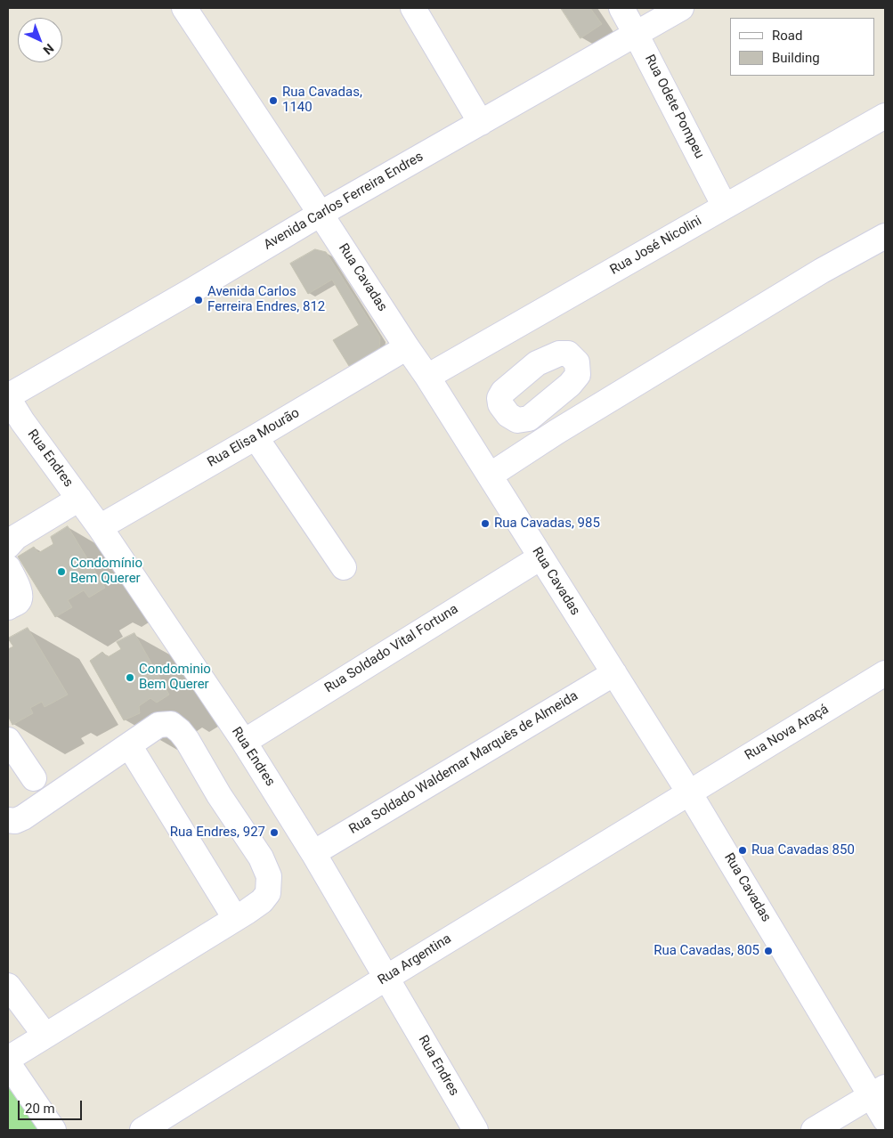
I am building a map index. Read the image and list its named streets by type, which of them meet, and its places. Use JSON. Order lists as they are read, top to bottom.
{
  "streets": {
    "street": [
      "Rua Odete Pompeu",
      "Avenida Carlos Ferreira Endres",
      "Rua José Nicolini",
      "Rua Cavadas",
      "Rua Elisa Mourão",
      "Rua Endres",
      "Rua Soldado Vital Fortuna",
      "Rua Nova Araçá",
      "Rua Soldado Waldemar Marquês de Almeida",
      "Rua Argentina"
    ]
  },
  "crossings": [
    ["Rua Odete Pompeu", "Avenida Carlos Ferreira Endres"],
    ["Rua Odete Pompeu", "Rua José Nicolini"],
    ["Avenida Carlos Ferreira Endres", "Rua Cavadas"],
    ["Avenida Carlos Ferreira Endres", "Rua Endres"],
    ["Rua José Nicolini", "Rua Cavadas"],
    ["Rua Cavadas", "Rua Elisa Mourão"],
    ["Rua Cavadas", "Rua Soldado Vital Fortuna"],
    ["Rua Cavadas", "Rua Nova Araçá"],
    ["Rua Cavadas", "Rua Soldado Waldemar Marquês de Almeida"],
    ["Rua Cavadas", "Rua Argentina"],
    ["Rua Elisa Mourão", "Rua Endres"],
    ["Rua Endres", "Rua Soldado Vital Fortuna"],
    ["Rua Endres", "Rua Soldado Waldemar Marquês de Almeida"],
    ["Rua Endres", "Rua Argentina"],
    ["Rua Nova Araçá", "Rua Argentina"]
  ],
  "places": [
    "Rua Cavadas, 1140",
    "Avenida Carlos Ferreira Endres, 812",
    "Rua Cavadas, 985",
    "Condomínio Bem Querer",
    "Condominio Bem Querer",
    "Rua Endres, 927",
    "Rua Cavadas 850",
    "Rua Cavadas, 805"
  ],
  "legend": ["Road", "Building"],
  "scale_bar": "20 m",
  "north": "bottom right"
}
